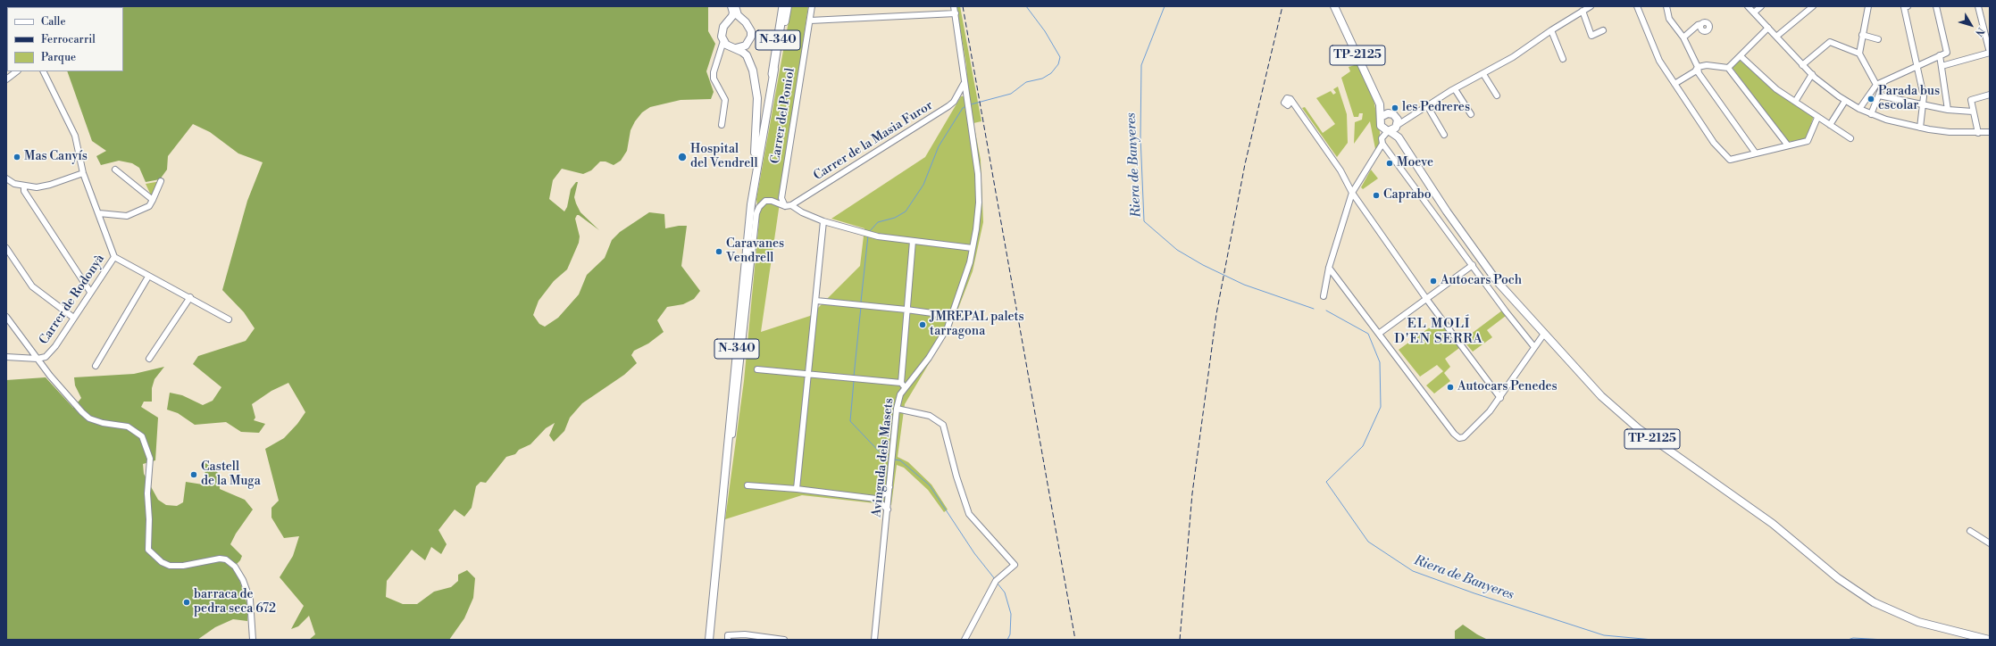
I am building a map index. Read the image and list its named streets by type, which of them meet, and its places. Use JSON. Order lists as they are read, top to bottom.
{
  "streets": {
    "highway": ["N-340"],
    "main road": ["TP-2125"],
    "street": [
      "Carrer del Poniol",
      "Carrer de la Masia Furor",
      "Carrer de Rodonyà",
      "Avinguda dels Masets"
    ]
  },
  "crossings": [
    ["Carrer del Poniol", "Carrer de la Masia Furor"],
    ["Carrer de la Masia Furor", "Avinguda dels Masets"]
  ],
  "districts": ["EL MOLÍ D'EN SERRA"],
  "water": ["Riera de Banyeres"],
  "places": [
    "Parada bus escolar",
    "les Pedreres",
    "Mas Canyís",
    "Hospital del Vendrell",
    "Moeve",
    "Caprabo",
    "Caravanes Vendrell",
    "Autocars Poch",
    "JMREPAL palets tarragona",
    "Autocars Penedes",
    "Castell de la Muga",
    "barraca de pedra seca 672"
  ],
  "legend": ["Calle", "Ferrocarril", "Parque"],
  "north": "bottom right"
}
